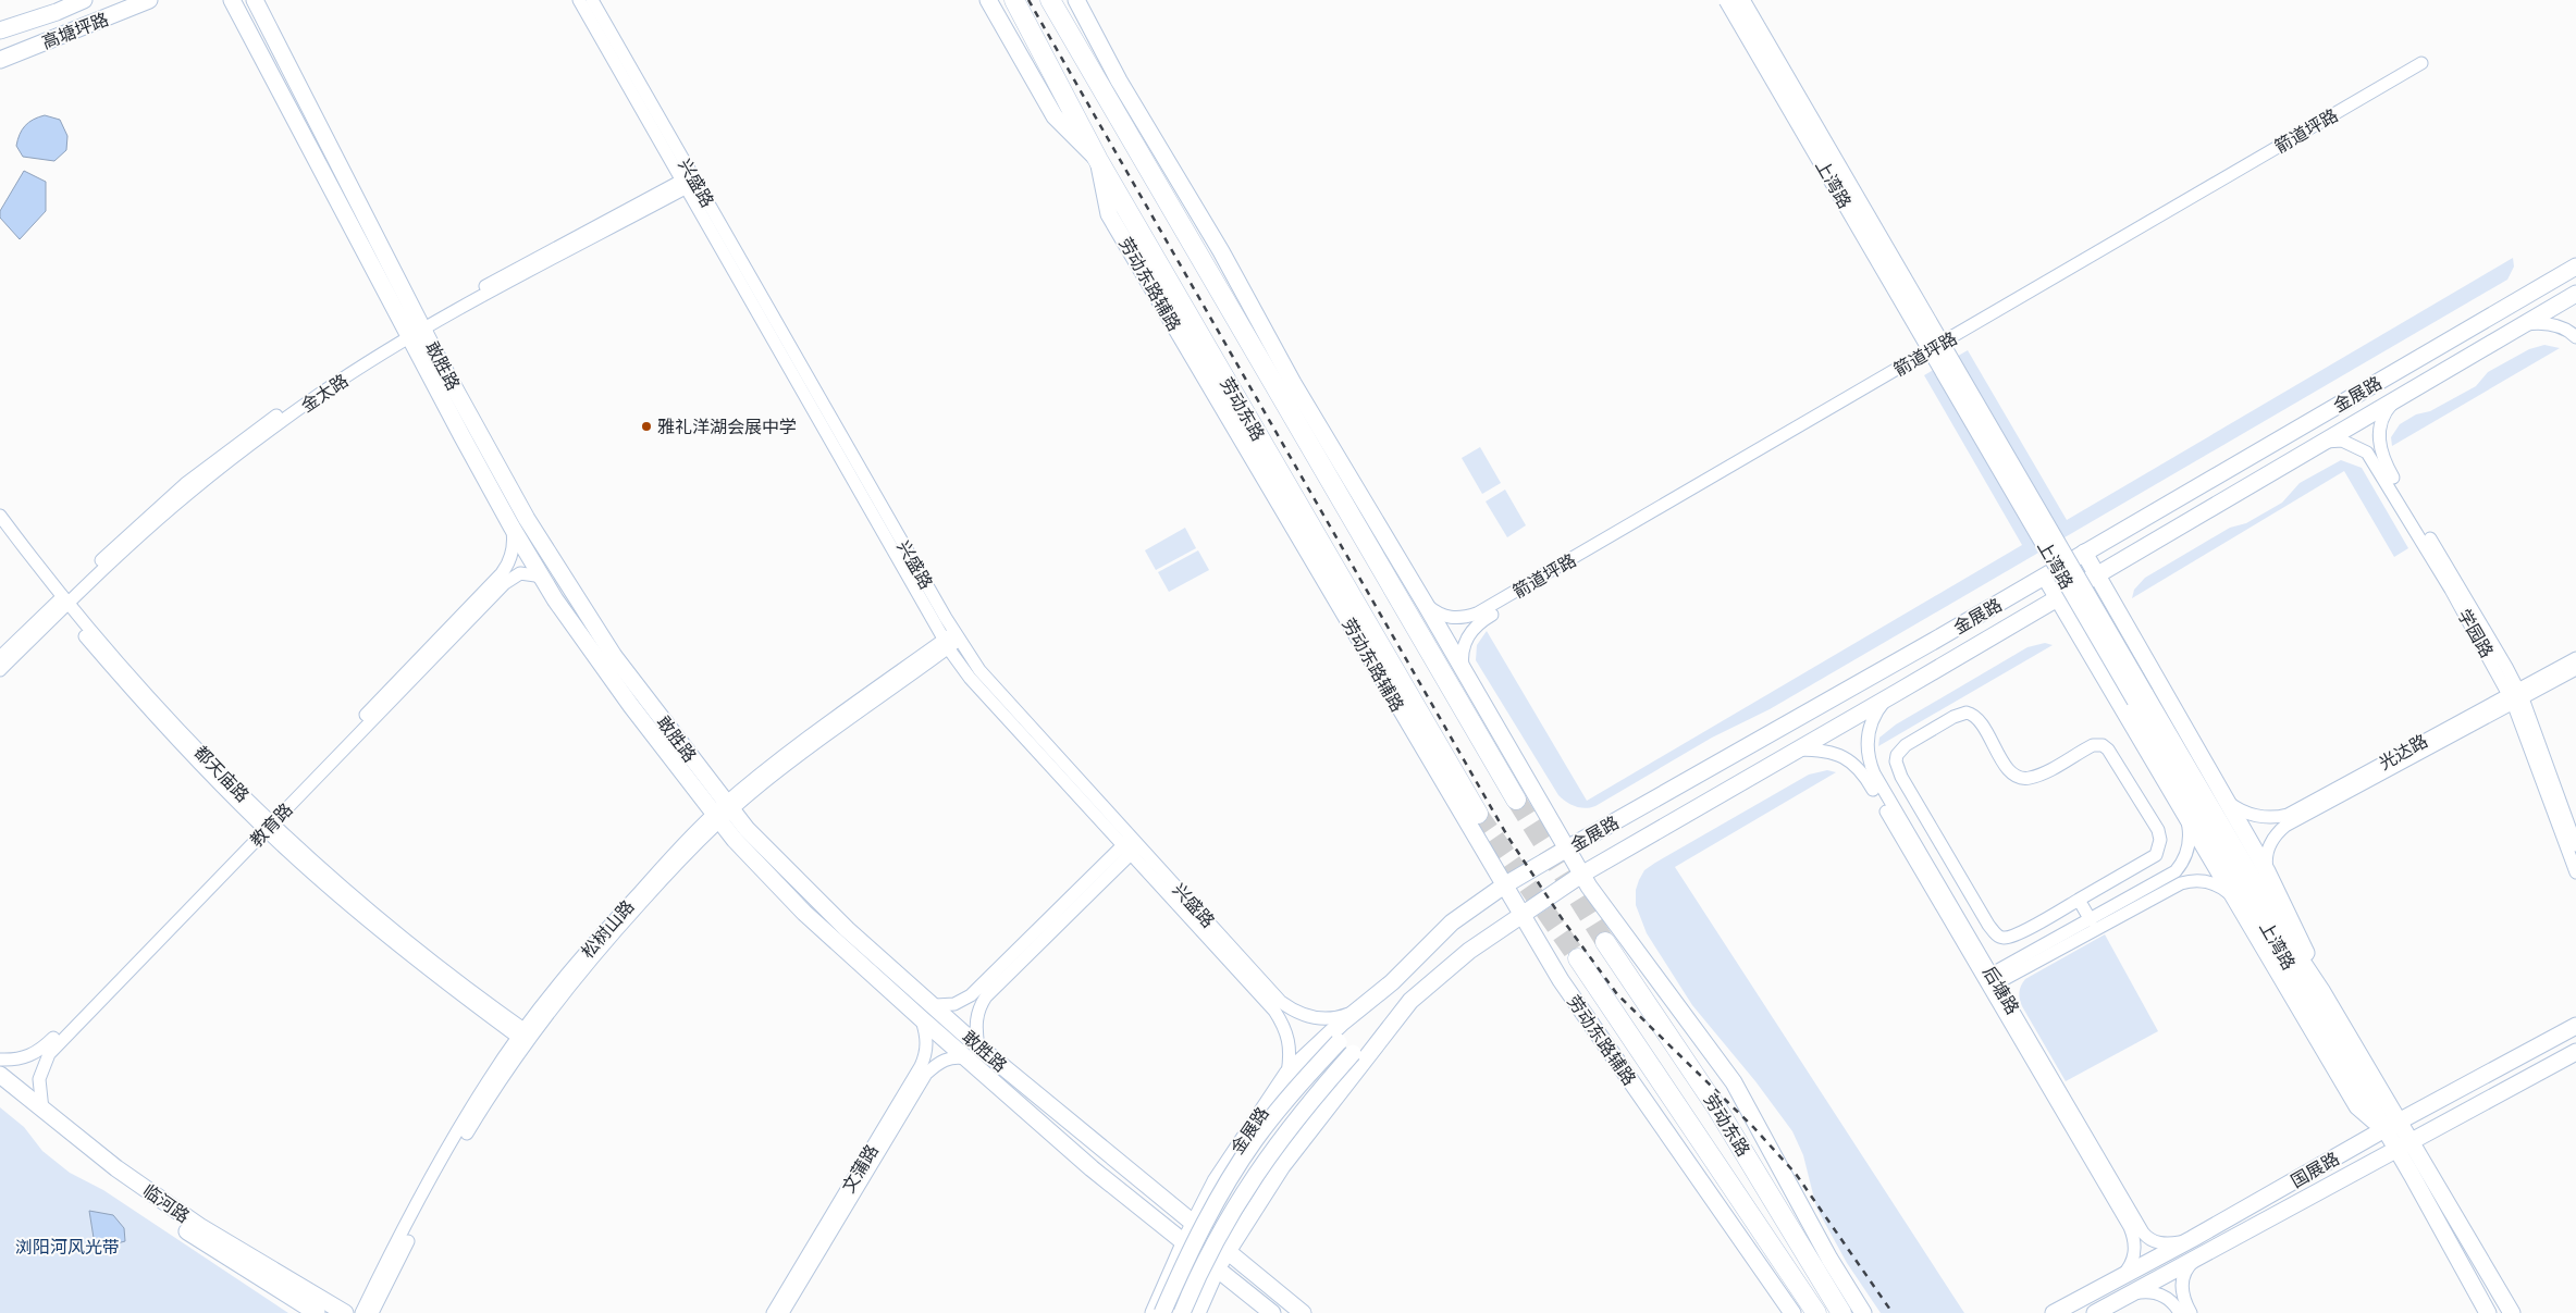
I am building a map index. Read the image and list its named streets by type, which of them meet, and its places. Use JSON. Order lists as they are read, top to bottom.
{
  "streets": {
    "highway": ["劳动东路"],
    "main road": [
      "高塘坪路",
      "上湾路",
      "劳动东路辅路",
      "敢胜路",
      "金展路",
      "国展路",
      "临河路"
    ],
    "street": [
      "箭道坪路",
      "兴盛路",
      "金太路",
      "学园路",
      "光达路",
      "都天庙路",
      "教育路",
      "松树山路",
      "后塘路",
      "文蒲路"
    ]
  },
  "crossings": [
    ["兴盛路", "金太路"],
    ["兴盛路", "金展路"],
    ["兴盛路", "松树山路"],
    ["上湾路", "金展路"],
    ["上湾路", "光达路"],
    ["上湾路", "国展路"],
    ["劳动东路辅路", "金展路"],
    ["劳动东路辅路", "劳动东路"],
    ["敢胜路", "金太路"],
    ["敢胜路", "金展路"],
    ["敢胜路", "教育路"],
    ["敢胜路", "松树山路"],
    ["敢胜路", "文蒲路"],
    ["金太路", "都天庙路"],
    ["金展路", "学园路"],
    ["金展路", "后塘路"],
    ["学园路", "光达路"],
    ["都天庙路", "教育路"],
    ["都天庙路", "松树山路"],
    ["教育路", "临河路"],
    ["后塘路", "国展路"]
  ],
  "parks": ["浏阳河风光带"],
  "places": ["雅礼洋湖会展中学"]
}
